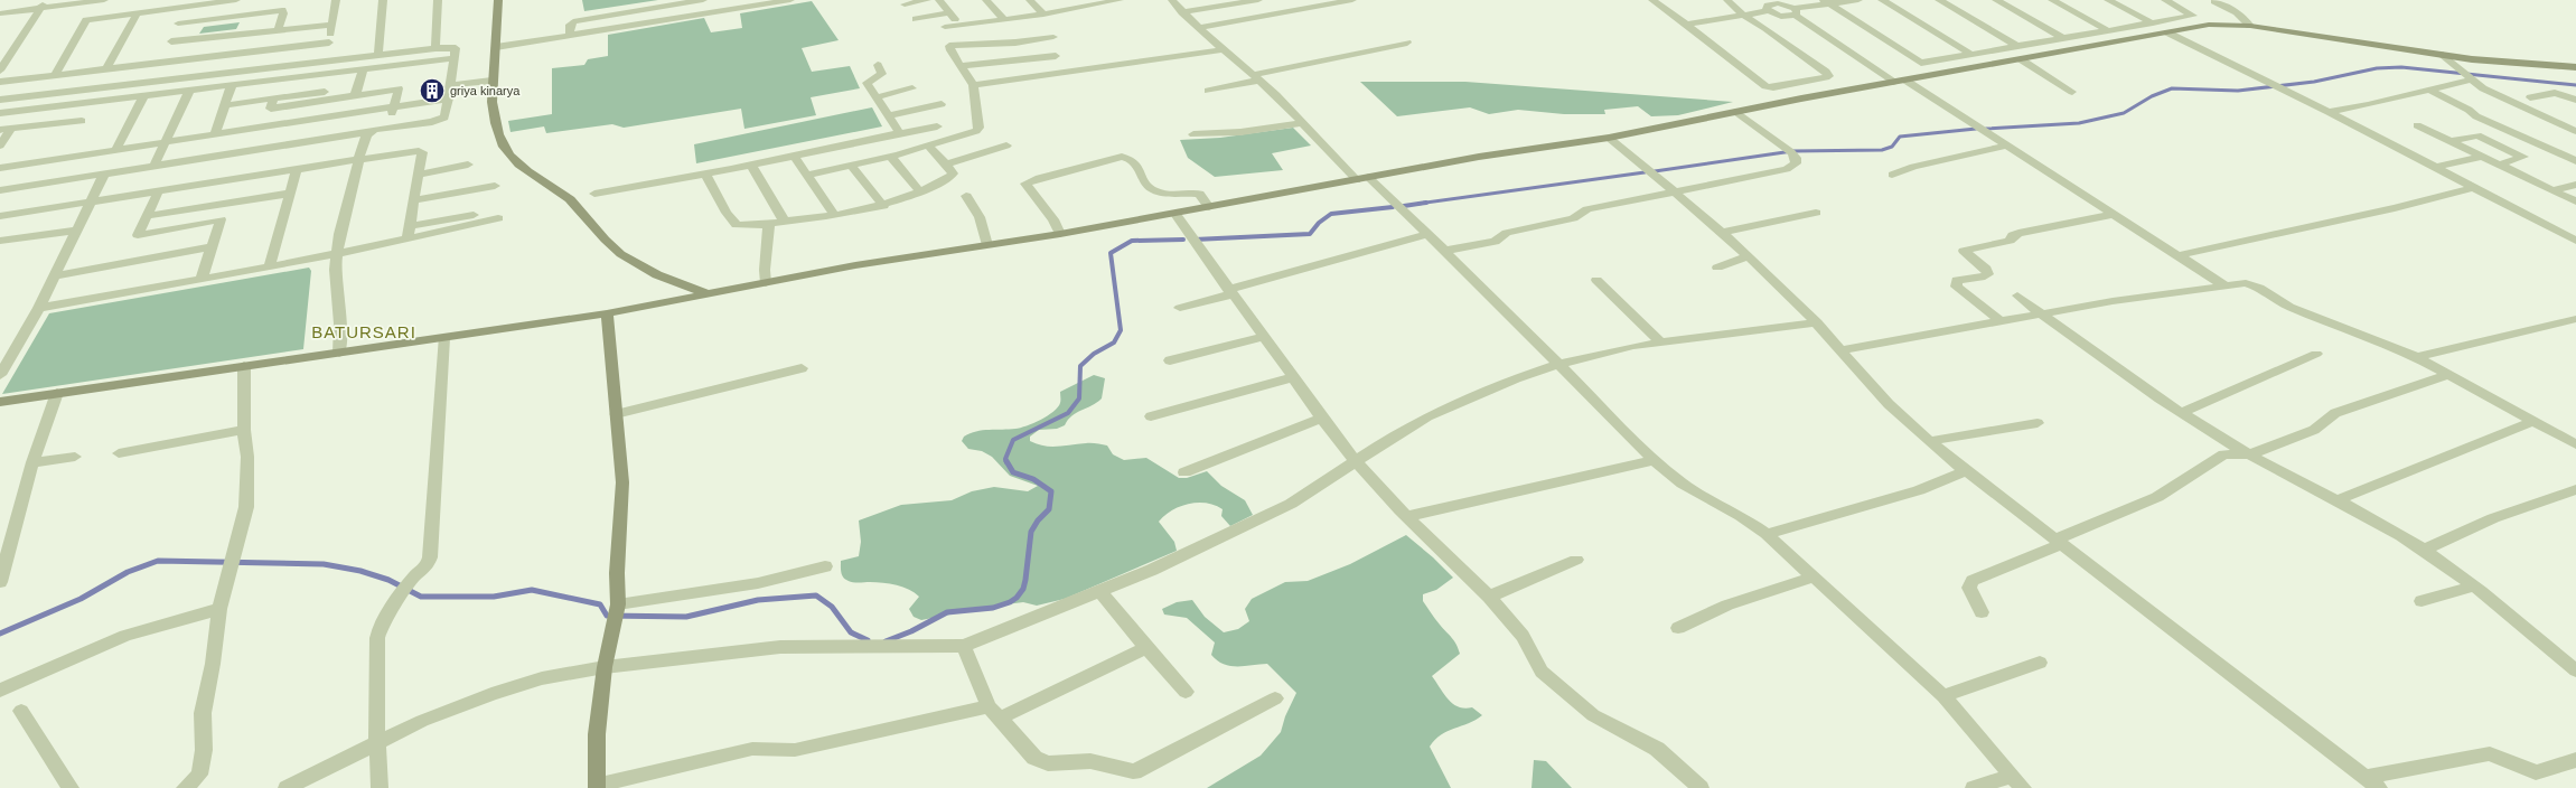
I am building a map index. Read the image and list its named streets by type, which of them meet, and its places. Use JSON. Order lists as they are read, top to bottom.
{
  "districts": ["BATURSARI"],
  "places": {
    "building": ["griya kinarya"]
  }
}
